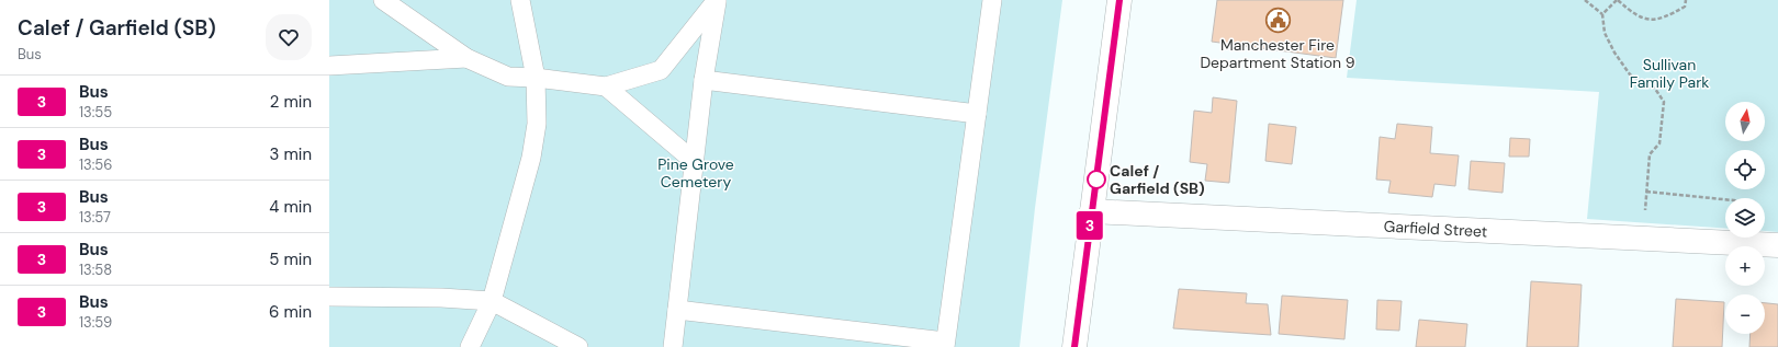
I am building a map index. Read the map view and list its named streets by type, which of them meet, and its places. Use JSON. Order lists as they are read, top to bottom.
{
  "streets": {
    "street": ["Garfield Street"]
  },
  "parks": ["Sullivan Family Park", "Pine Grove Cemetery"],
  "places": {
    "public building": ["Manchester Fire Department Station 9"],
    "other": ["Calef / Garfield (SB)"]
  },
  "lines": ["bus line 3"],
  "north": "top",
  "page": {
    "heading": ["Calef / Garfield (SB)", "Bus"],
    "on_map": "3",
    "list": [
      {
        "mark": "3",
        "name": "Bus",
        "note": "13:55",
        "value": "2 min"
      },
      {
        "mark": "3",
        "name": "Bus",
        "note": "13:56",
        "value": "3 min"
      },
      {
        "mark": "3",
        "name": "Bus",
        "note": "13:57",
        "value": "4 min"
      },
      {
        "mark": "3",
        "name": "Bus",
        "note": "13:58",
        "value": "5 min"
      },
      {
        "mark": "3",
        "name": "Bus",
        "note": "13:59",
        "value": "6 min"
      }
    ],
    "map_buttons": ["+", "−"]
  }
}
